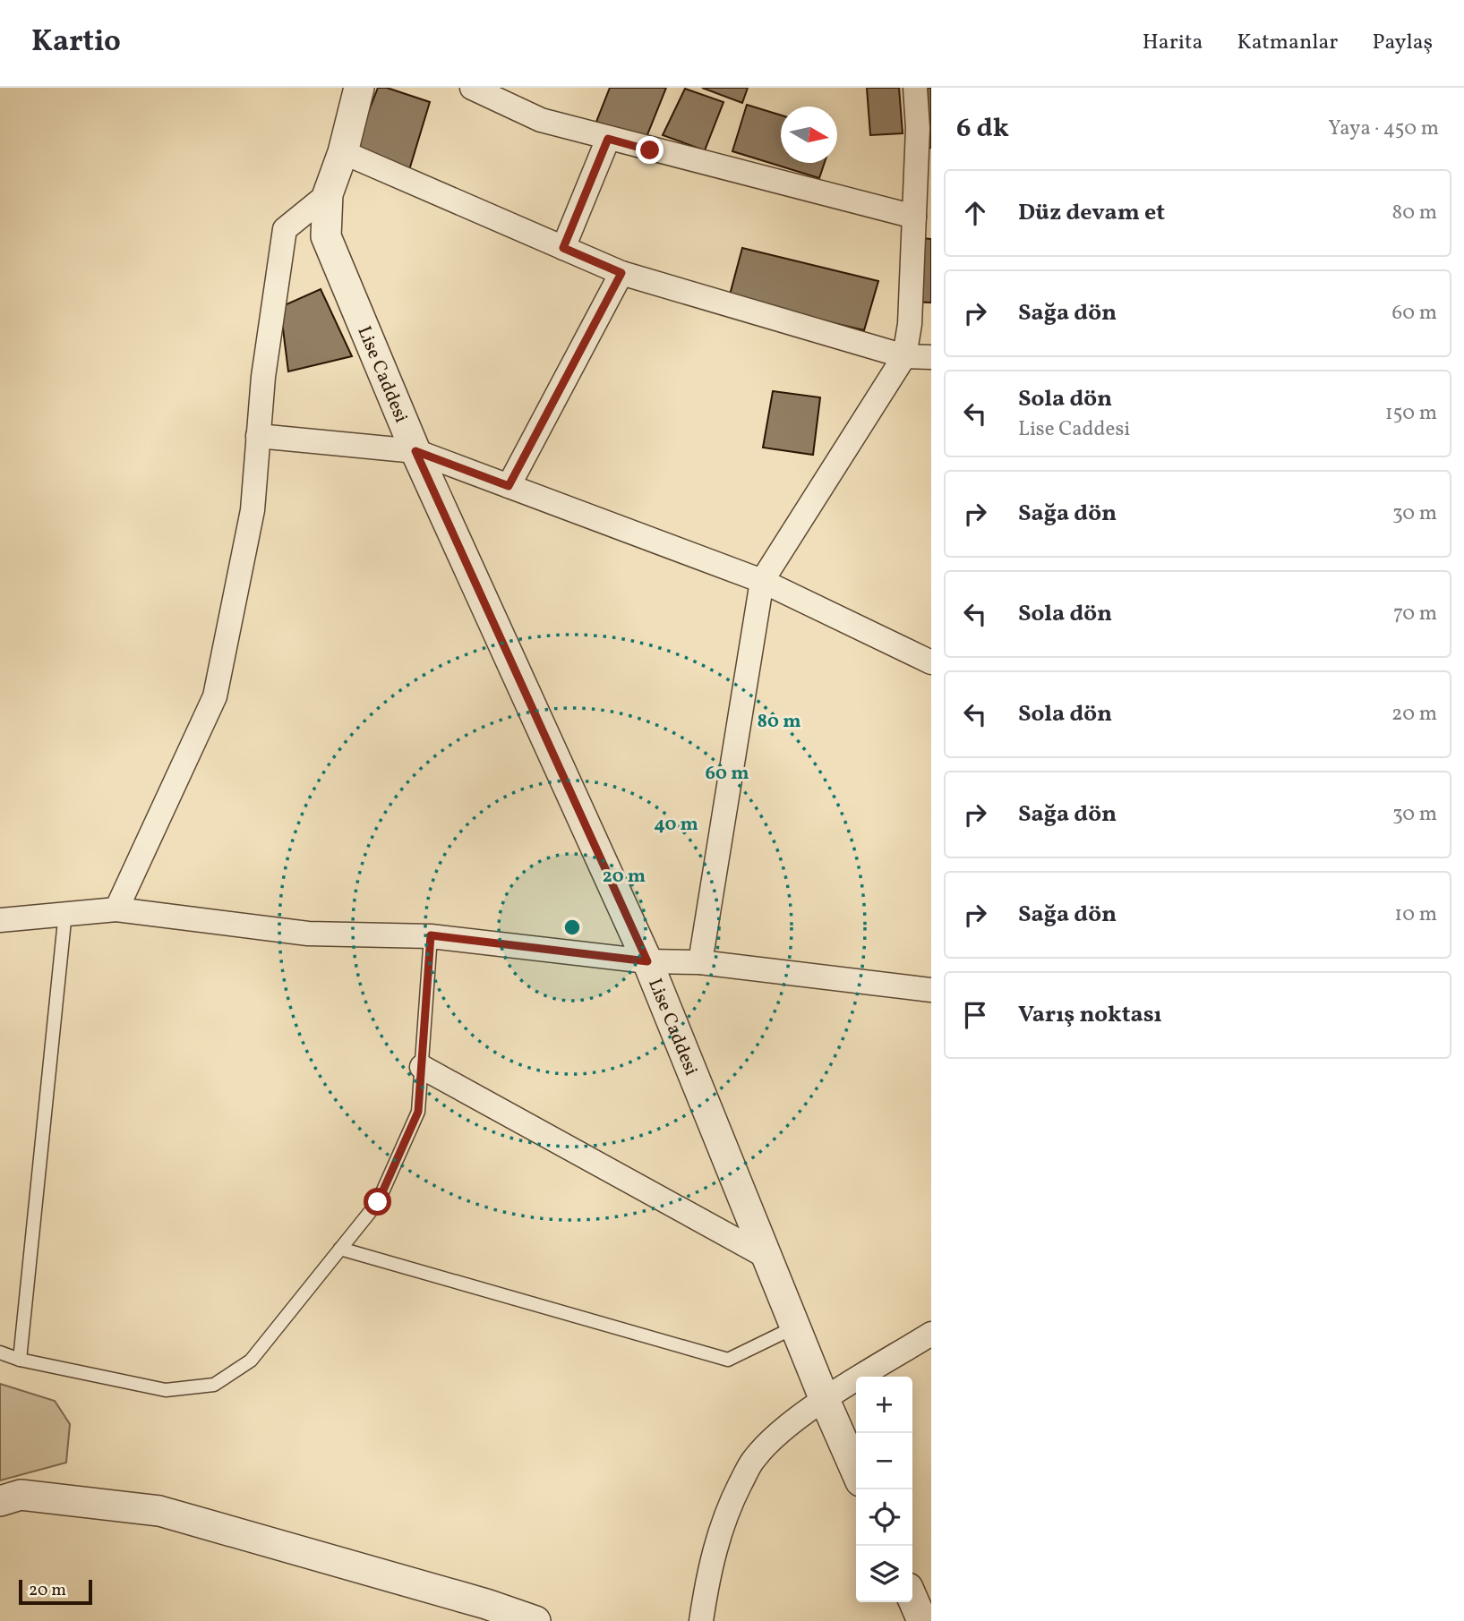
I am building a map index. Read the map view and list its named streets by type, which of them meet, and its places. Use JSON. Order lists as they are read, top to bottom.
{
  "streets": {
    "street": ["Lise Caddesi"]
  },
  "scale_bar": "20 m",
  "north": "right",
  "page": {
    "header": "Kartio",
    "nav": ["Harita", "Katmanlar", "Paylaş"],
    "heading": ["6 dk", "Yaya · 450 m"],
    "list": [
      ["Düz devam et", "80 m"],
      ["Sağa dön", "60 m"],
      ["Sola dön", "Lise Caddesi", "150 m"],
      ["Sağa dön", "30 m"],
      ["Sola dön", "70 m"],
      ["Sola dön", "20 m"],
      ["Sağa dön", "30 m"],
      ["Sağa dön", "10 m"],
      "Varış noktası"
    ],
    "map_buttons": ["+", "−"],
    "scale": "20 m"
  },
  "rings": [
    "80 m",
    "60 m",
    "40 m",
    "20 m"
  ]
}
